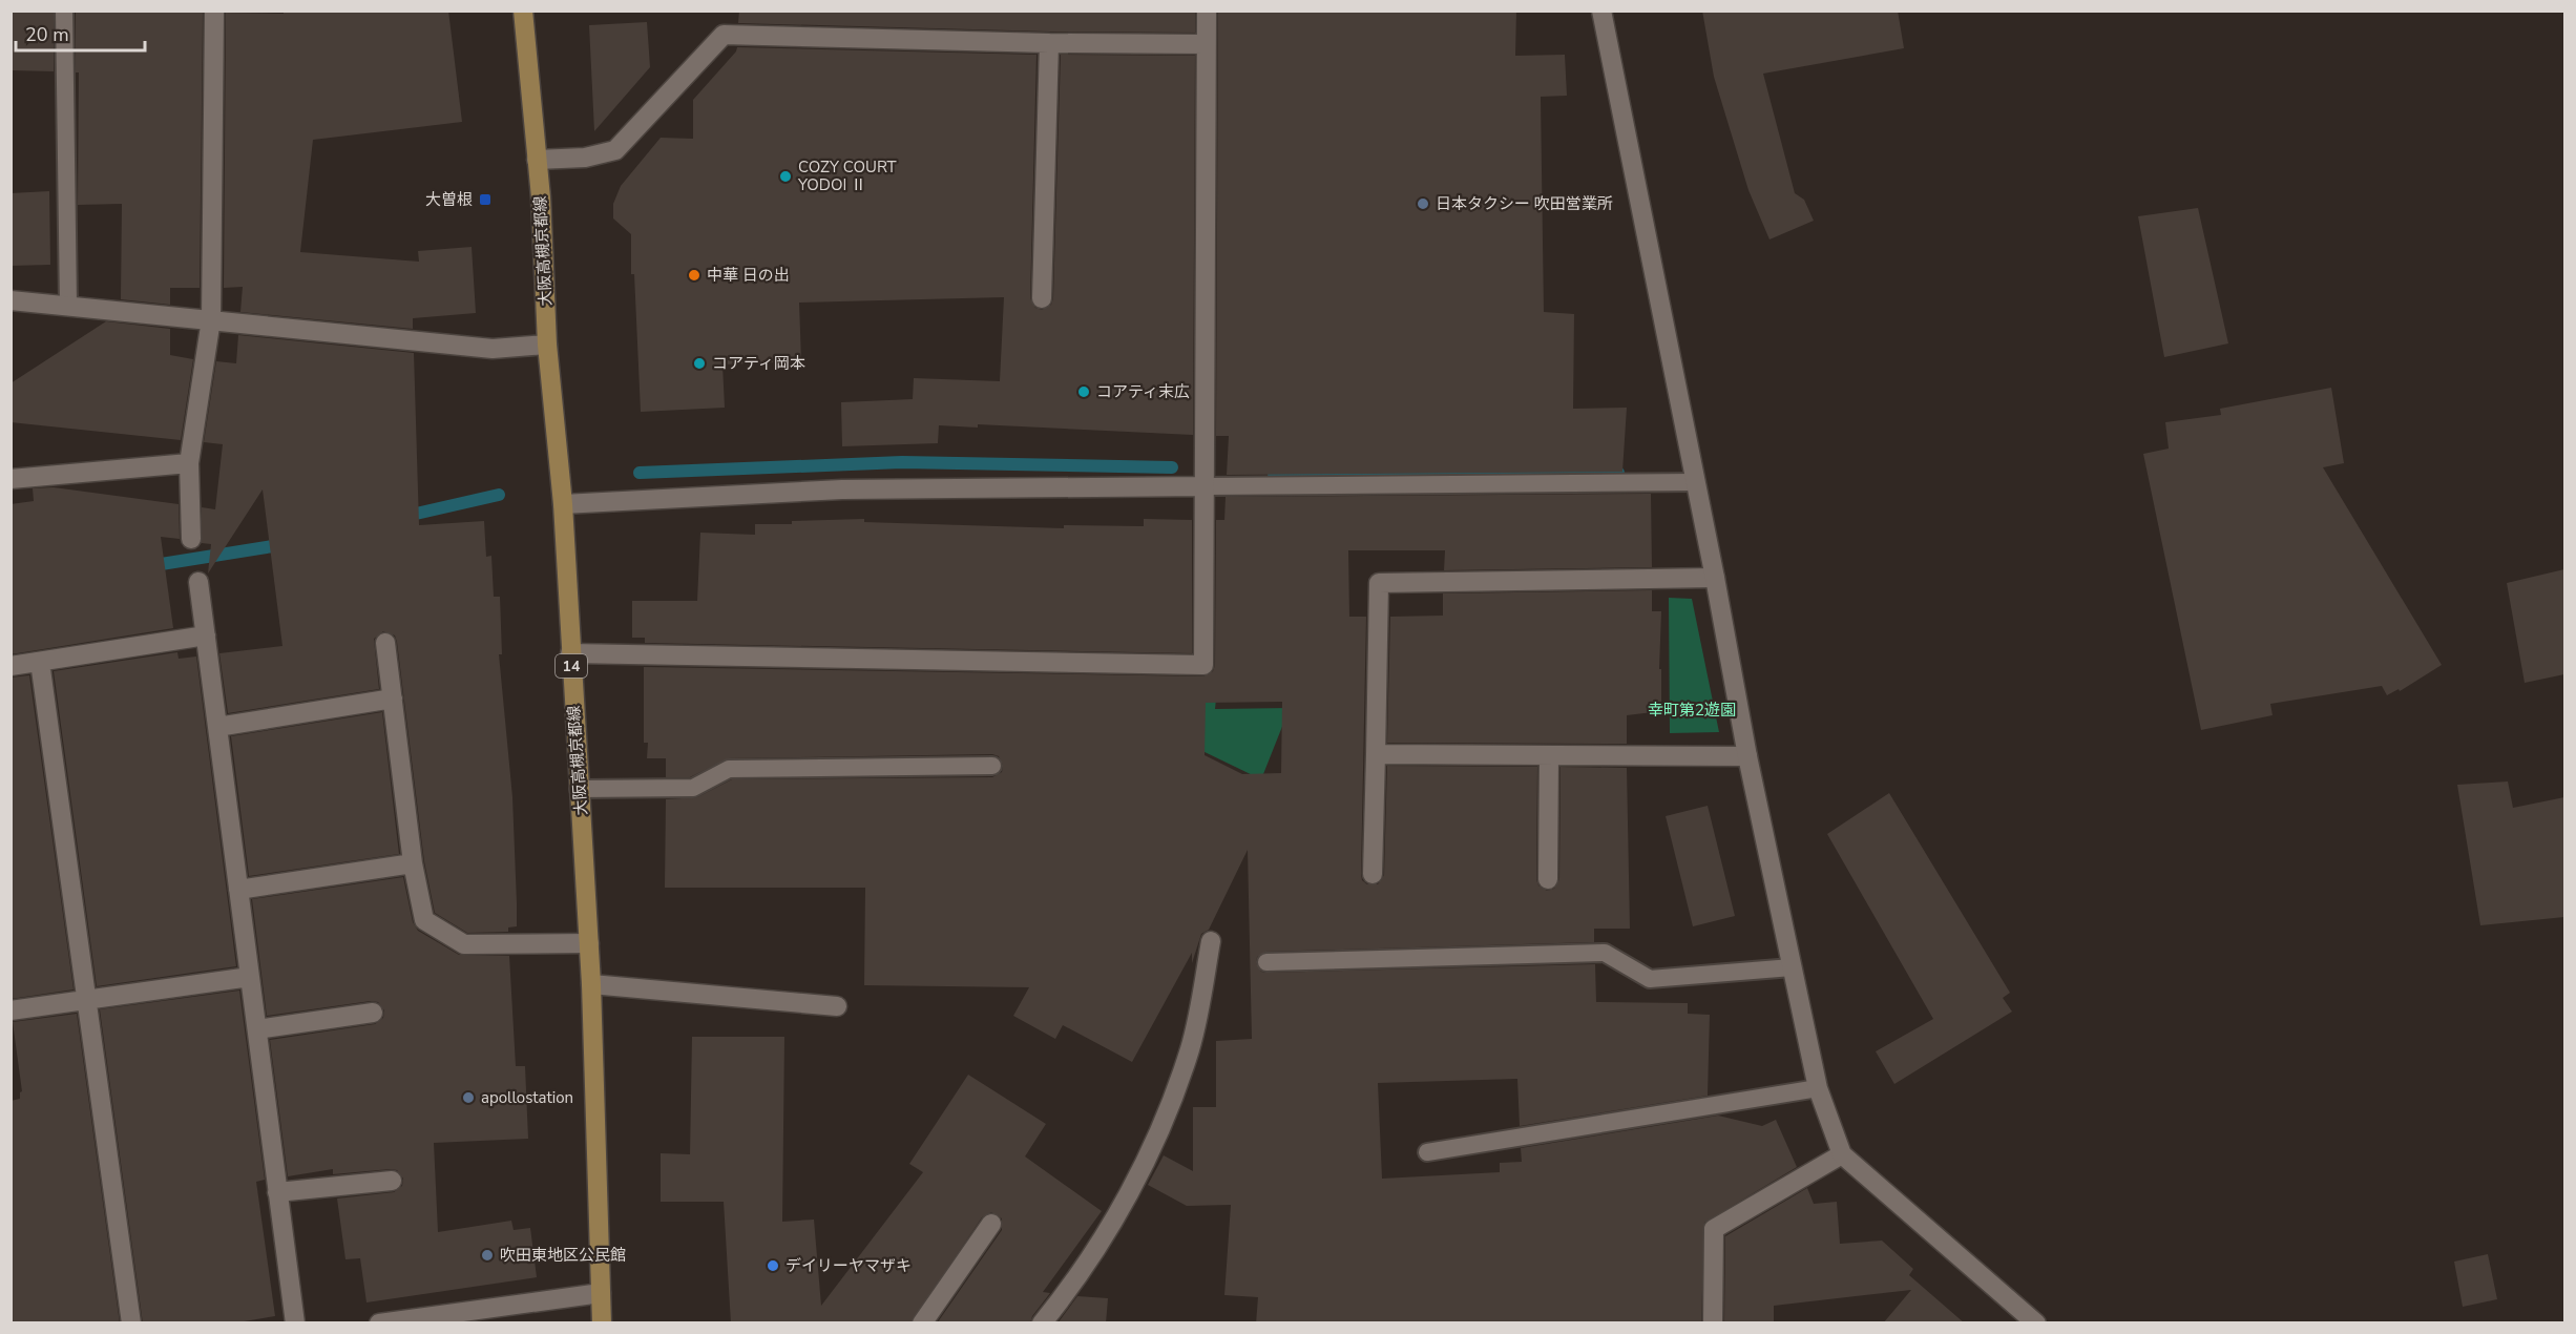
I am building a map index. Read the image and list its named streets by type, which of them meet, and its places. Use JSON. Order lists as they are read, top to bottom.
{
  "streets": {
    "main road": ["大阪高槻京都線", "14"]
  },
  "parks": ["幸町第2遊園"],
  "places": {
    "other": [
      "COZY COURT YODOI Ⅱ",
      "日本タクシー 吹田営業所",
      "中華 日の出",
      "コアティ岡本",
      "コアティ末広",
      "apollostation",
      "吹田東地区公民館",
      "デイリーヤマザキ"
    ],
    "transit": ["大曽根"]
  },
  "scale_bar": "20 m"
}
